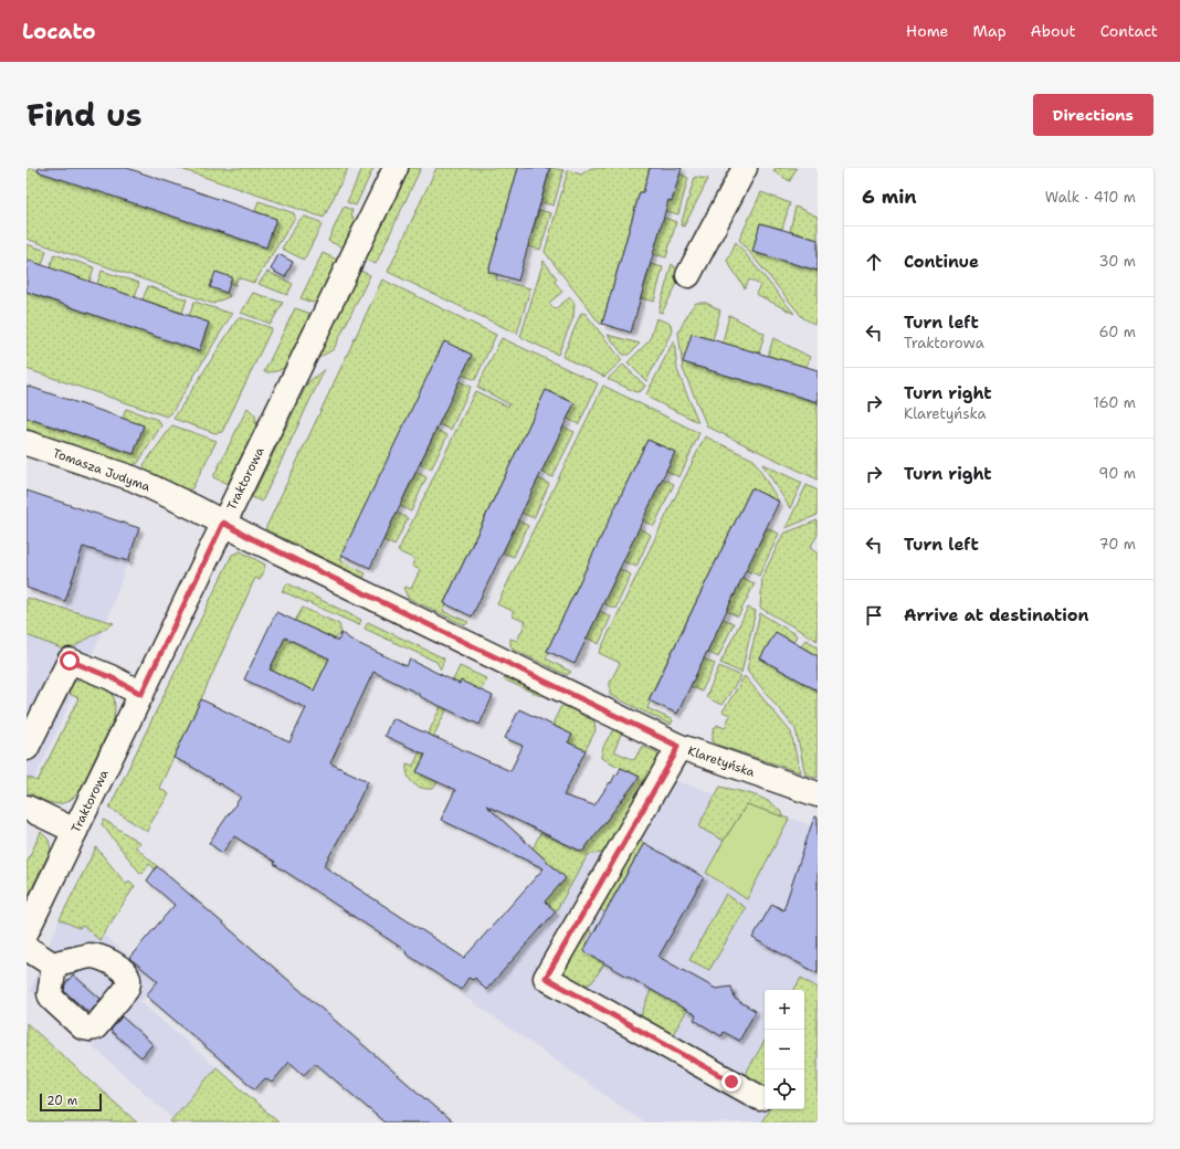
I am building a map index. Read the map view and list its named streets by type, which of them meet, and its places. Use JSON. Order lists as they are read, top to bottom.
{
  "streets": {
    "street": ["Tomasza Judyma", "Traktorowa", "Klaretyńska"]
  },
  "crossings": [
    ["Tomasza Judyma", "Traktorowa"],
    ["Tomasza Judyma", "Klaretyńska"],
    ["Traktorowa", "Klaretyńska"]
  ],
  "scale_bar": "20 m",
  "page": {
    "header": "Locato",
    "nav": [
      "Home",
      "Map",
      "About",
      "Contact"
    ],
    "title": "Find us",
    "buttons": "Directions",
    "heading": ["6 min", "Walk · 410 m"],
    "list": [
      ["Continue", "30 m"],
      ["Turn left", "Traktorowa", "60 m"],
      ["Turn right", "Klaretyńska", "160 m"],
      ["Turn right", "90 m"],
      ["Turn left", "70 m"],
      "Arrive at destination"
    ],
    "map_buttons": ["+", "−"],
    "scale": "20 m"
  }
}
